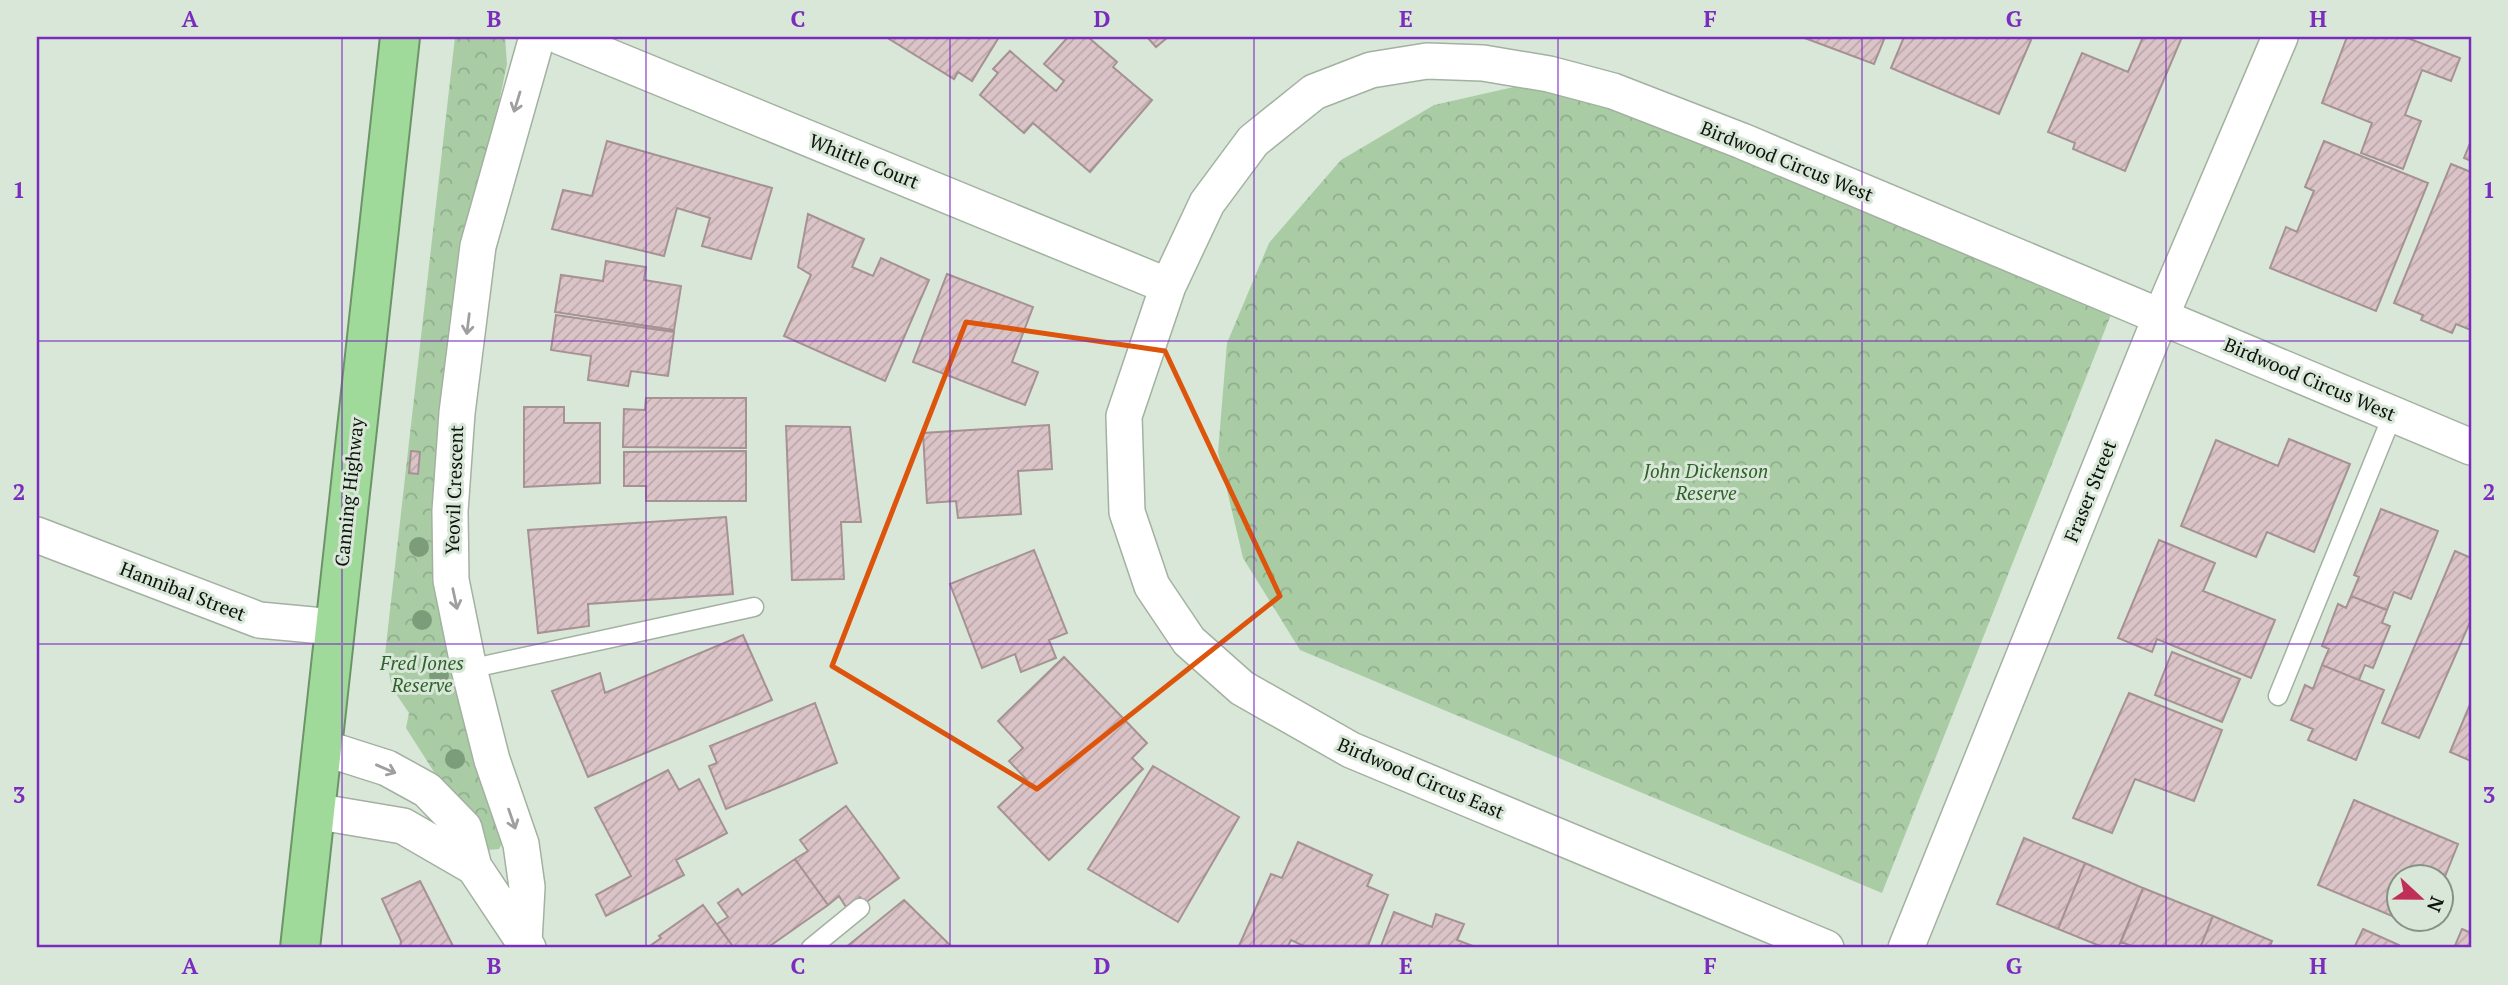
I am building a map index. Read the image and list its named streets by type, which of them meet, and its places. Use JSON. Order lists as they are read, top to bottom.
{
  "streets": {
    "highway": ["Canning Highway"],
    "street": [
      "Whittle Court",
      "Birdwood Circus West",
      "Yeovil Crescent",
      "Fraser Street",
      "Hannibal Street",
      "Birdwood Circus East"
    ]
  },
  "crossings": [
    ["Whittle Court", "Birdwood Circus West"],
    ["Whittle Court", "Birdwood Circus East"],
    ["Birdwood Circus West", "Fraser Street"],
    ["Birdwood Circus West", "Birdwood Circus East"],
    ["Yeovil Crescent", "Canning Highway"],
    ["Canning Highway", "Hannibal Street"]
  ],
  "one_way": ["Yeovil Crescent"],
  "parks": ["John Dickenson Reserve", "Fred Jones Reserve"],
  "north": "right",
  "grid": {
    "columns": [
      "A",
      "B",
      "C",
      "D",
      "E",
      "F",
      "G",
      "H"
    ],
    "rows": ["1", "2", "3"]
  }
}
